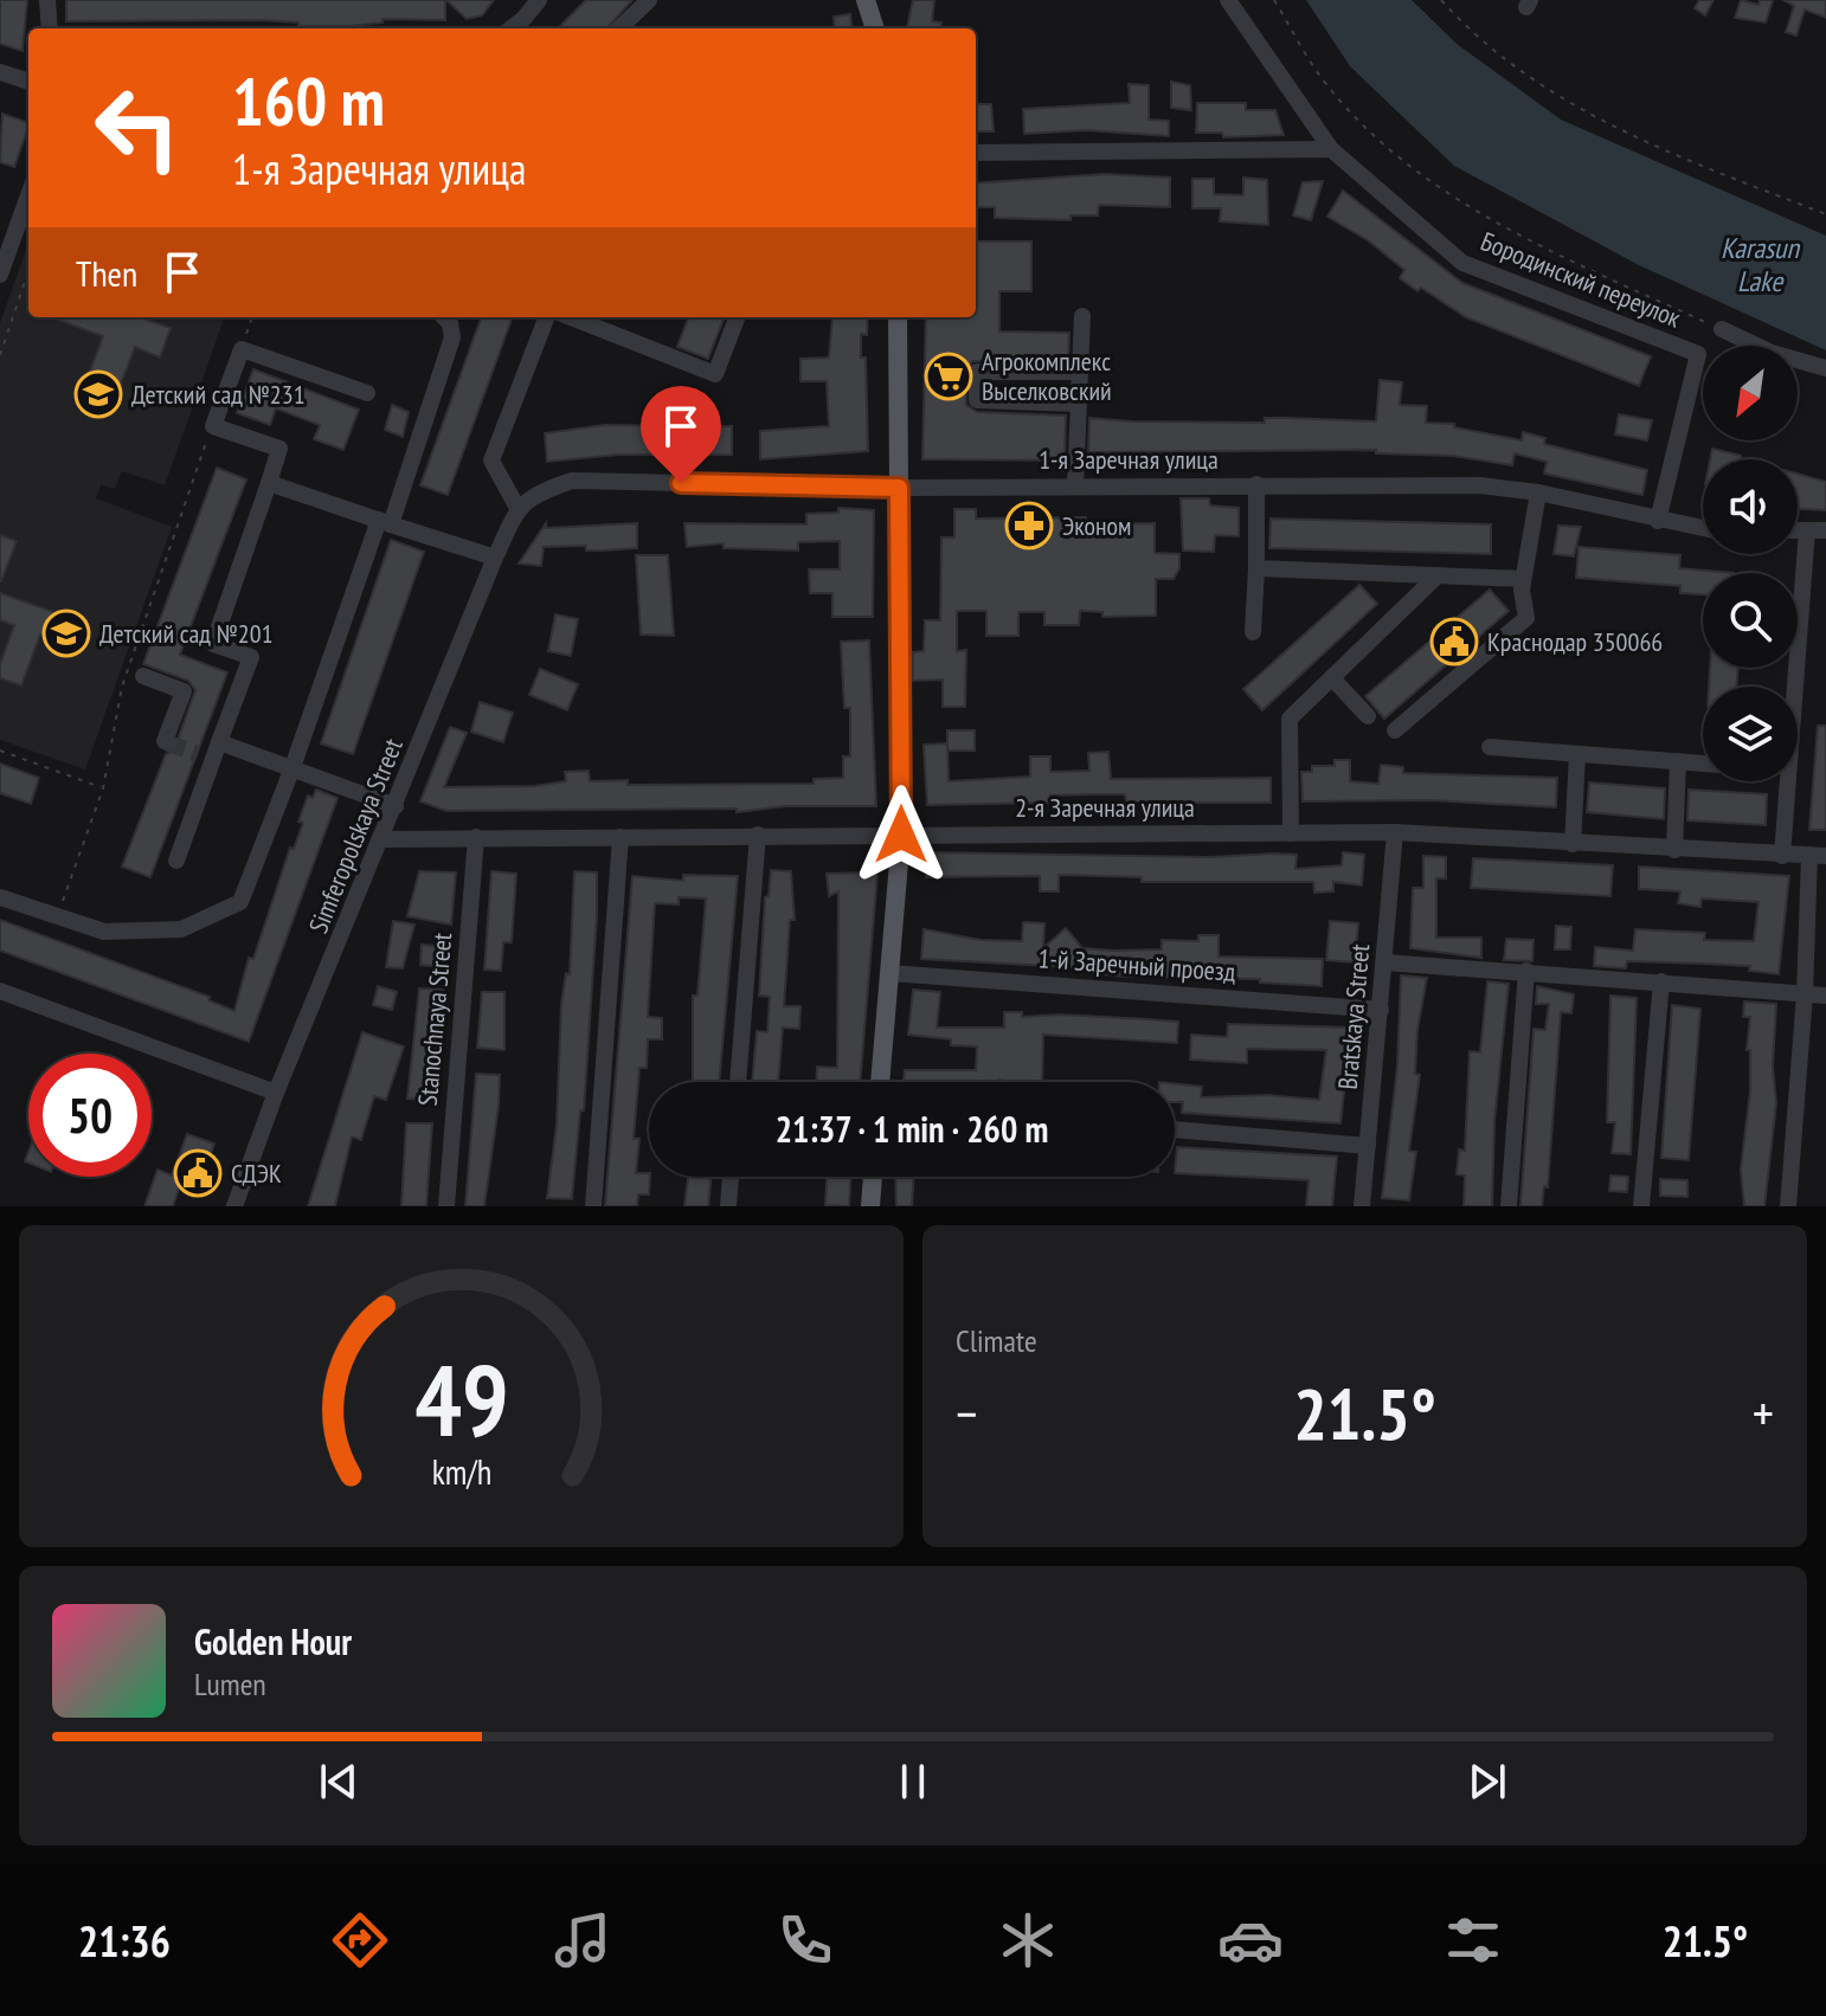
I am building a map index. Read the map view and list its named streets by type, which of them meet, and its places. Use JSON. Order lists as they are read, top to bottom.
{
  "streets": {
    "street": [
      "Бородинский переулок",
      "1-я Заречная улица",
      "2-я Заречная улица",
      "Simferopolskaya Street",
      "1-й Заречный проезд",
      "Bratskaya Street",
      "Stanochnaya Street"
    ]
  },
  "crossings": [
    ["Бородинский переулок", "1-я Заречная улица"],
    ["1-я Заречная улица", "Simferopolskaya Street"],
    ["2-я Заречная улица", "Simferopolskaya Street"],
    ["2-я Заречная улица", "Bratskaya Street"],
    ["2-я Заречная улица", "Stanochnaya Street"],
    ["1-й Заречный проезд", "Bratskaya Street"]
  ],
  "water": ["Karasun Lake"],
  "places": {
    "supermarket": ["Агрокомплекс Выселковский"],
    "school or university": ["Детский сад №231", "Детский сад №201"],
    "pharmacy": ["Эконом"],
    "public building": ["Краснодар 350066", "СДЭК"]
  },
  "north": "bottom left",
  "page": {
    "turn": ["160 m", "1-я Заречная улица"],
    "then": "Then",
    "limit": "50",
    "trip": "21:37 · 1 min · 260 m",
    "tile": "Climate",
    "heat": ["−", "21.5°", "+"],
    "song": ["Golden Hour", "Lumen"],
    "tabs": ["21:36", "21.5°"],
    "gauge": ["49", "km/h"]
  }
}
